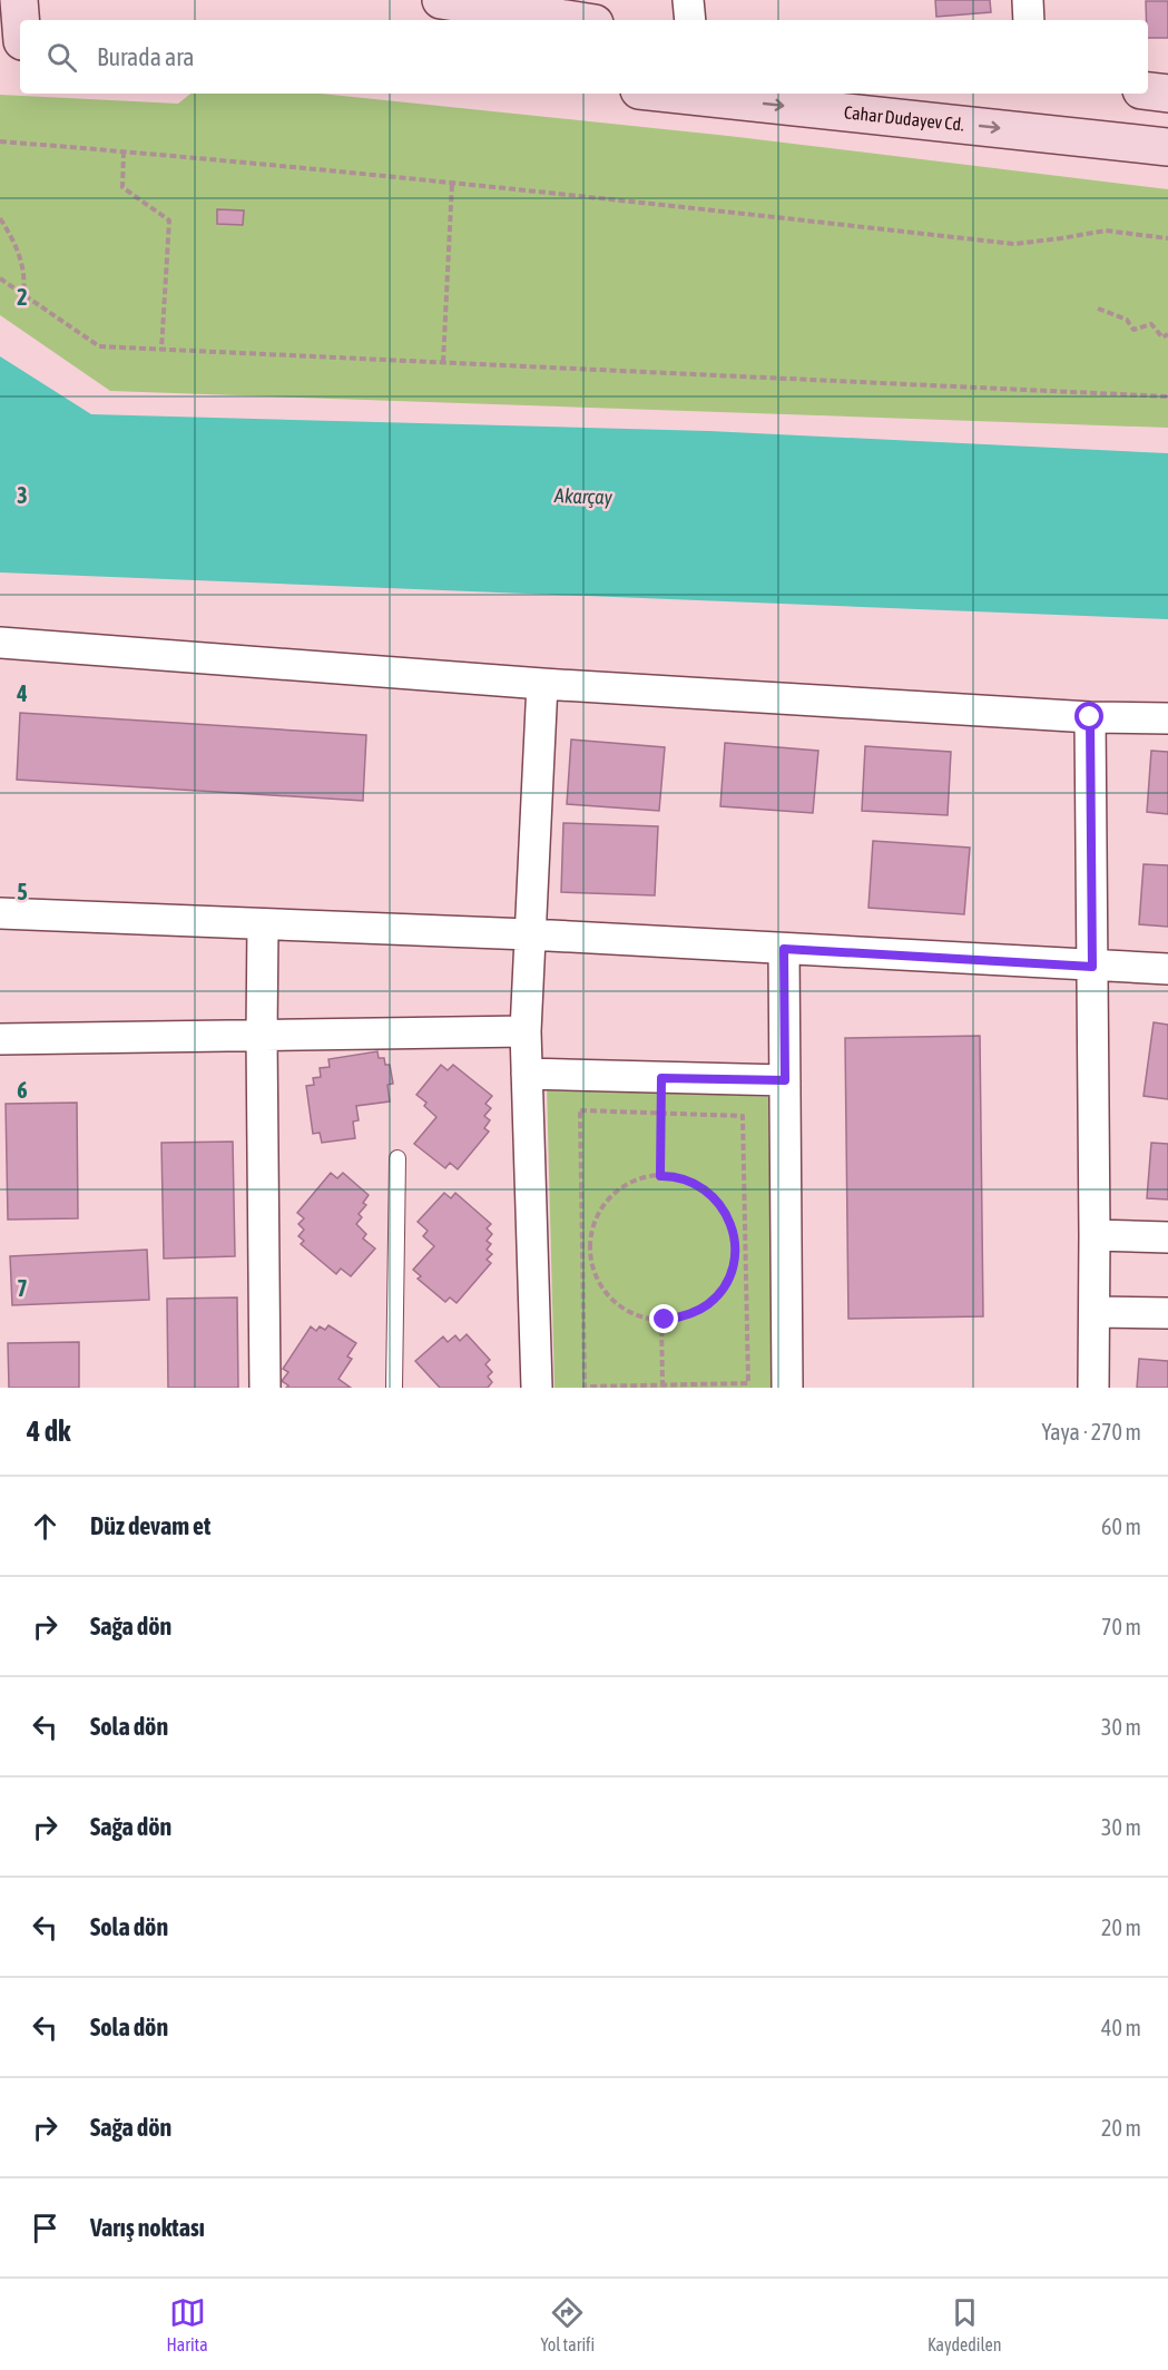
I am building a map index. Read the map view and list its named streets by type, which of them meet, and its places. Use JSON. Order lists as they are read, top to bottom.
{
  "streets": {
    "main road": ["Cahar Dudayev Cd."]
  },
  "one_way": ["Cahar Dudayev Cd."],
  "water": ["Akarçay"],
  "page": {
    "search": "Burada ara",
    "heading": ["4 dk", "Yaya · 270 m"],
    "list": [
      ["Düz devam et", "60 m"],
      ["Sağa dön", "70 m"],
      ["Sola dön", "30 m"],
      ["Sağa dön", "30 m"],
      ["Sola dön", "20 m"],
      ["Sola dön", "40 m"],
      ["Sağa dön", "20 m"],
      "Varış noktası"
    ],
    "nav": ["Harita", "Yol tarifi", "Kaydedilen"]
  },
  "grid": {
    "rows": [
      "2",
      "3",
      "4",
      "5",
      "6",
      "7"
    ]
  }
}
